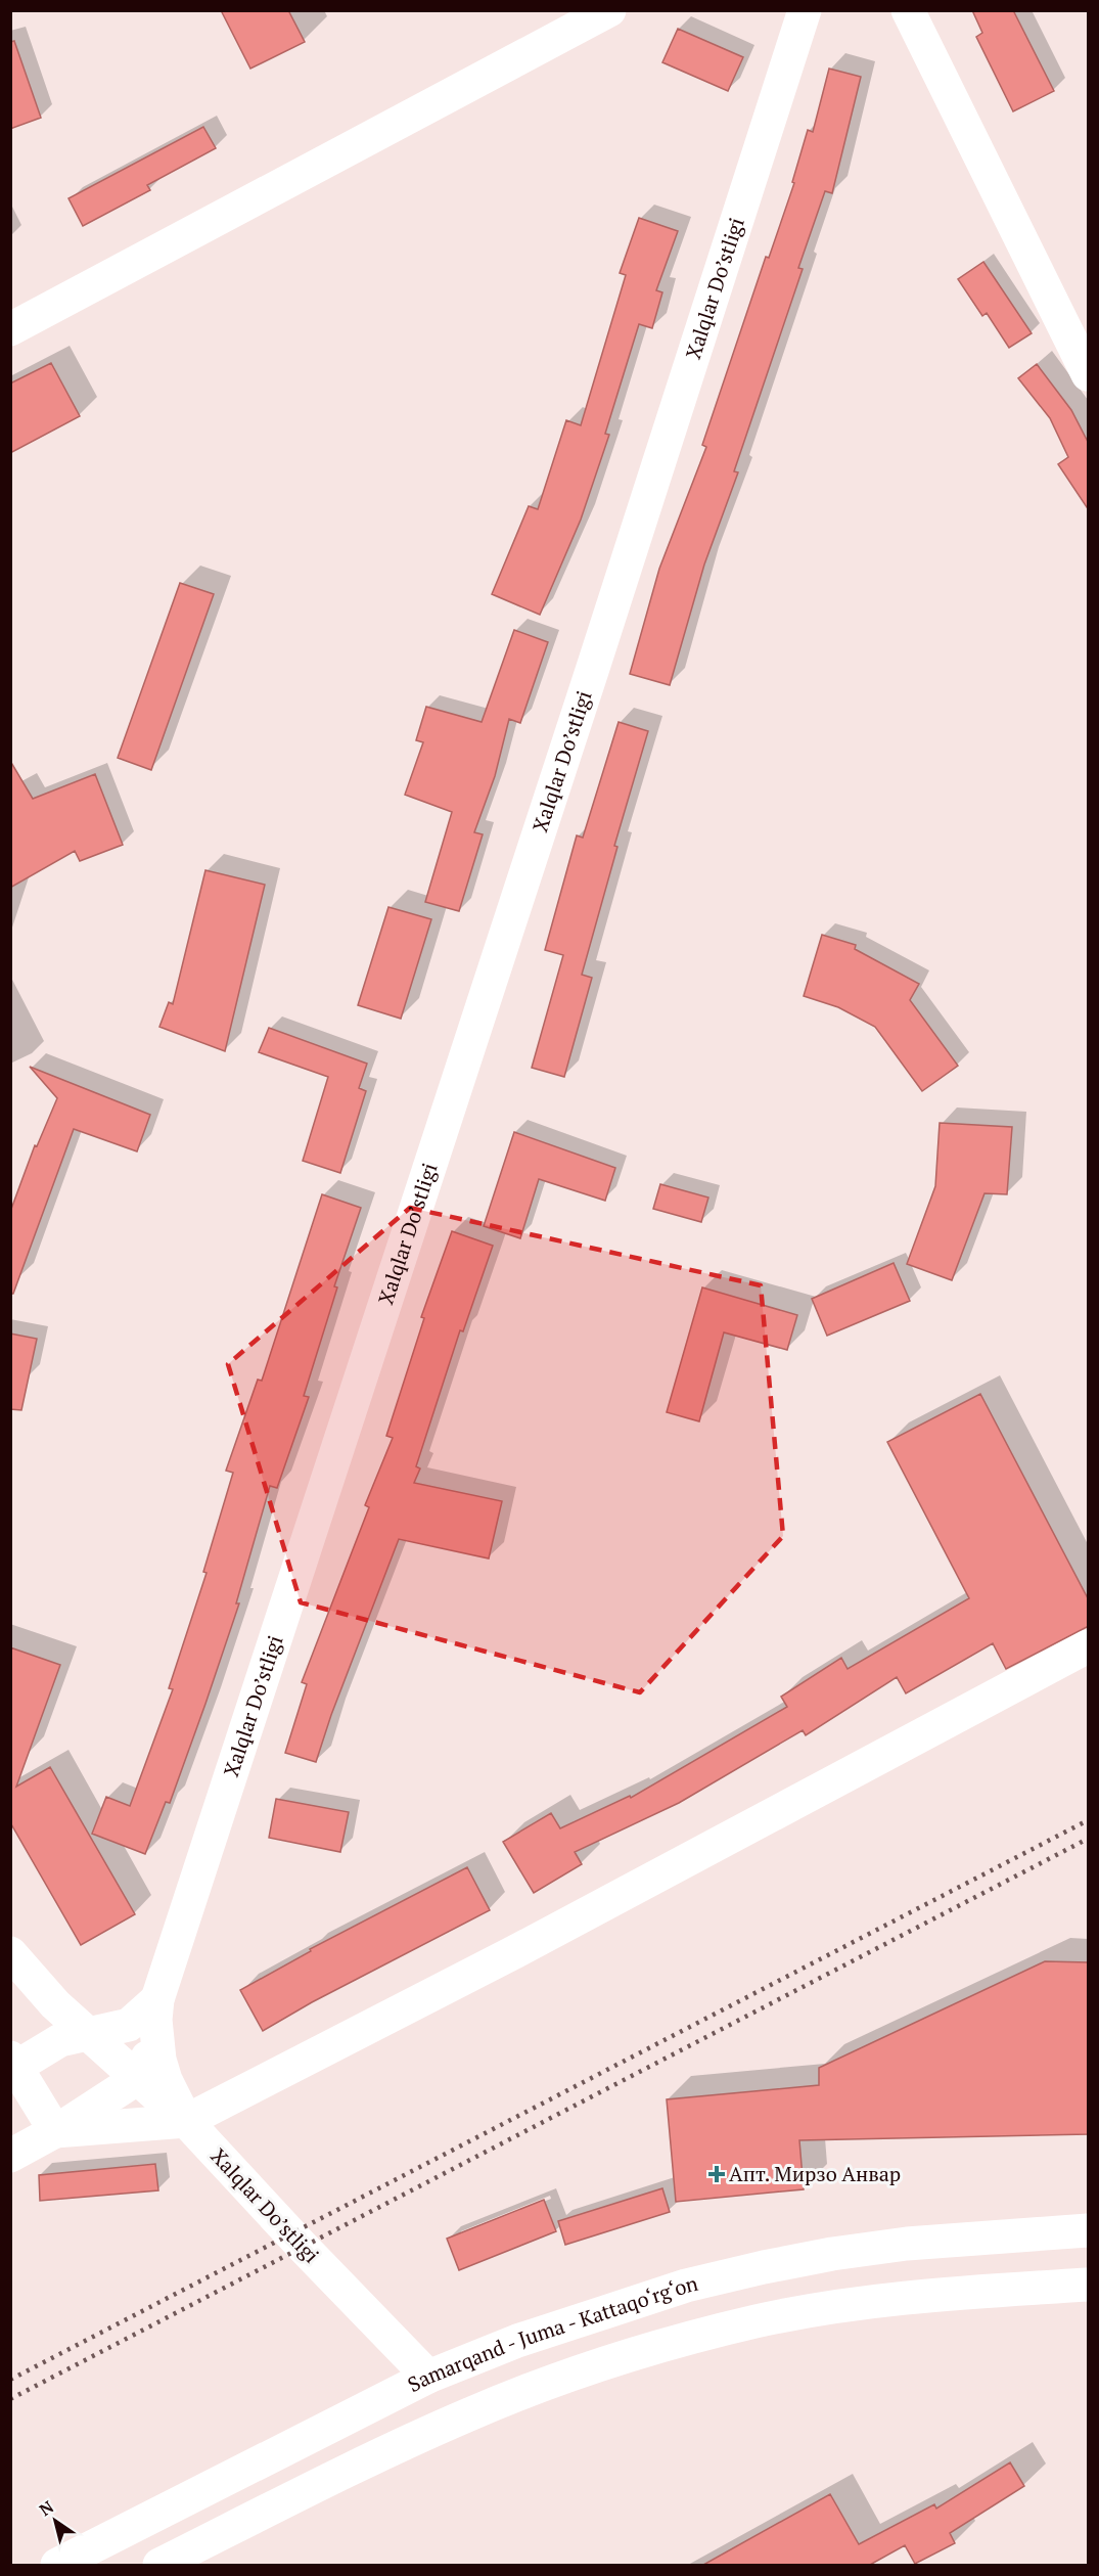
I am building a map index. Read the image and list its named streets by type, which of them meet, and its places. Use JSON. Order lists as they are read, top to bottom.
{
  "streets": {
    "main road": ["Xalqlar Do’stligi", "Samarqand - Juma - Kattaqo‘rg‘on"]
  },
  "crossings": [
    ["Xalqlar Do’stligi", "Samarqand - Juma - Kattaqo‘rg‘on"]
  ],
  "places": {
    "health": ["Апт. Мирзо Анвар"]
  },
  "north": "top left"
}
